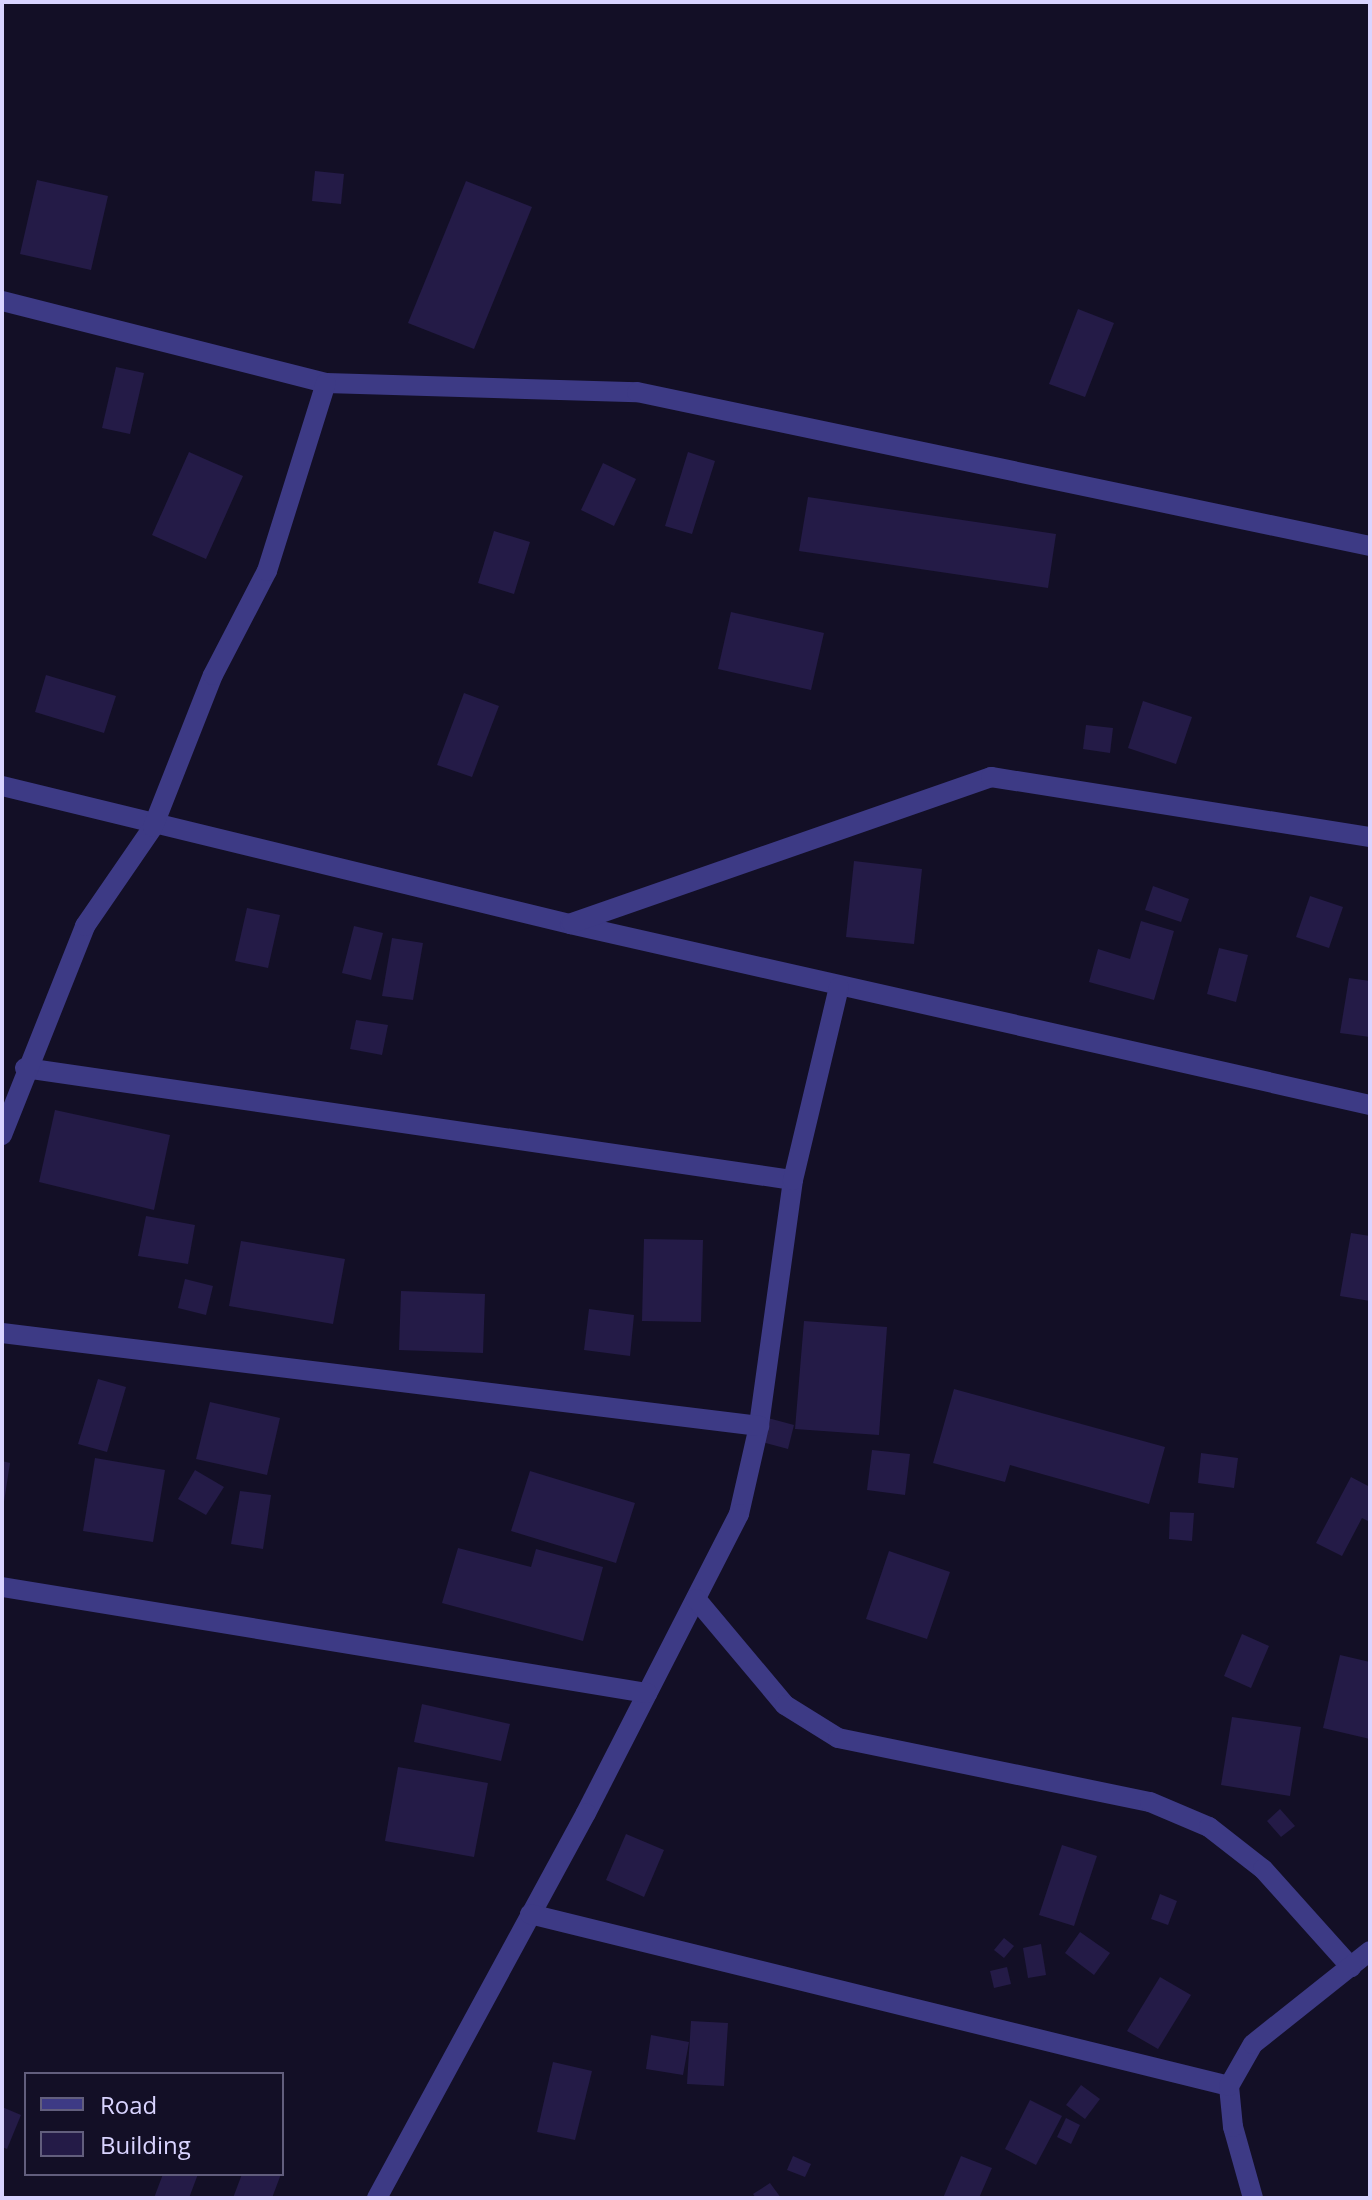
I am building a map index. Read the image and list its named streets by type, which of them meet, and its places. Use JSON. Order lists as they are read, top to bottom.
{
  "legend": ["Road", "Building"]
}
